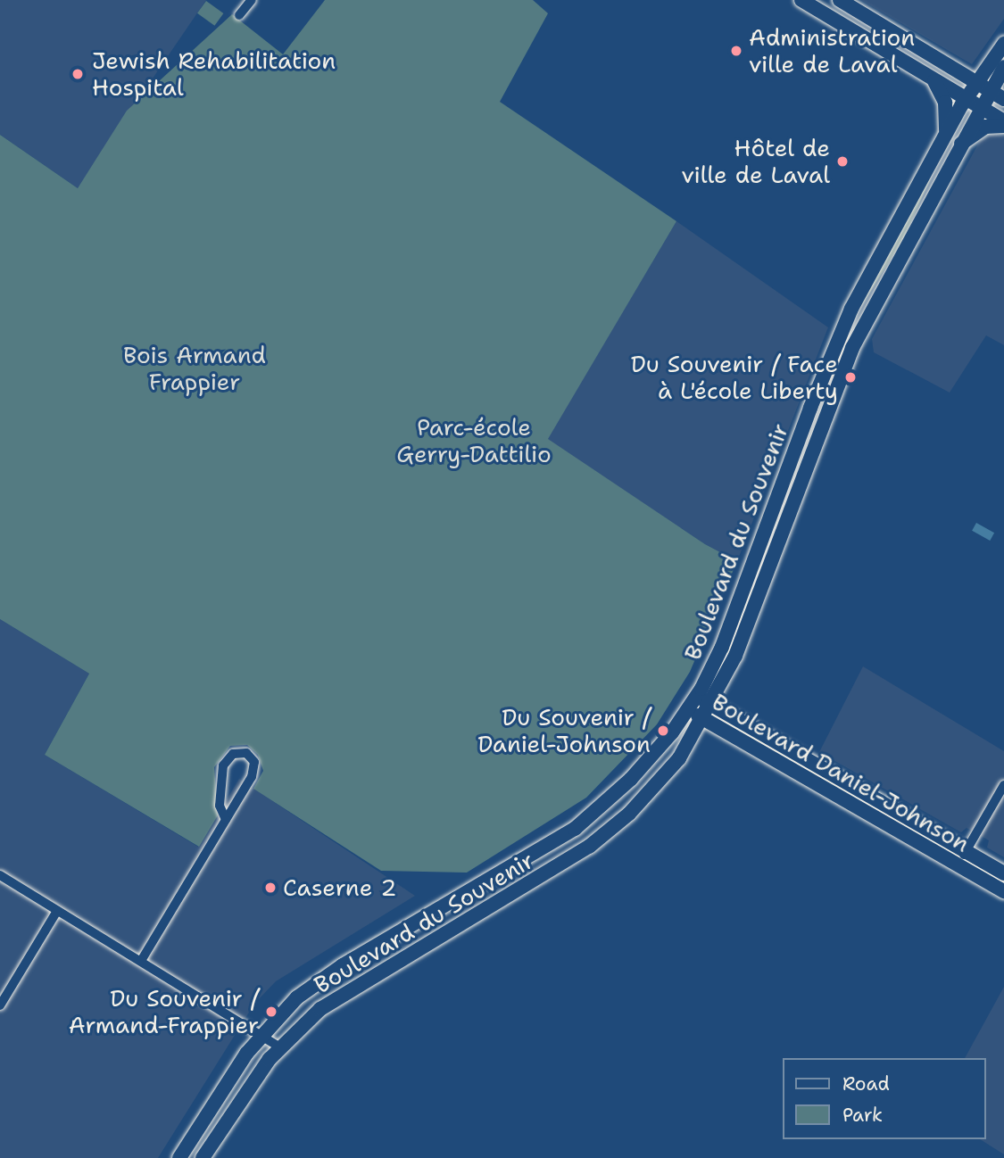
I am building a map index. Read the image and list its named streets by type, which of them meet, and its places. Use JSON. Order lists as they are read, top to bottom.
{
  "streets": {
    "street": ["Boulevard du Souvenir", "Boulevard Daniel-Johnson"]
  },
  "crossings": [
    ["Boulevard du Souvenir", "Boulevard Daniel-Johnson"]
  ],
  "parks": ["Bois Armand Frappier", "Parc-école Gerry-Dattilio"],
  "places": [
    "Administration ville de Laval",
    "Jewish Rehabilitation Hospital",
    "Hôtel de ville de Laval",
    "Du Souvenir / Face à L'école Liberty",
    "Du Souvenir / Daniel-Johnson",
    "Caserne 2",
    "Du Souvenir / Armand-Frappier"
  ],
  "legend": ["Road", "Park"]
}
